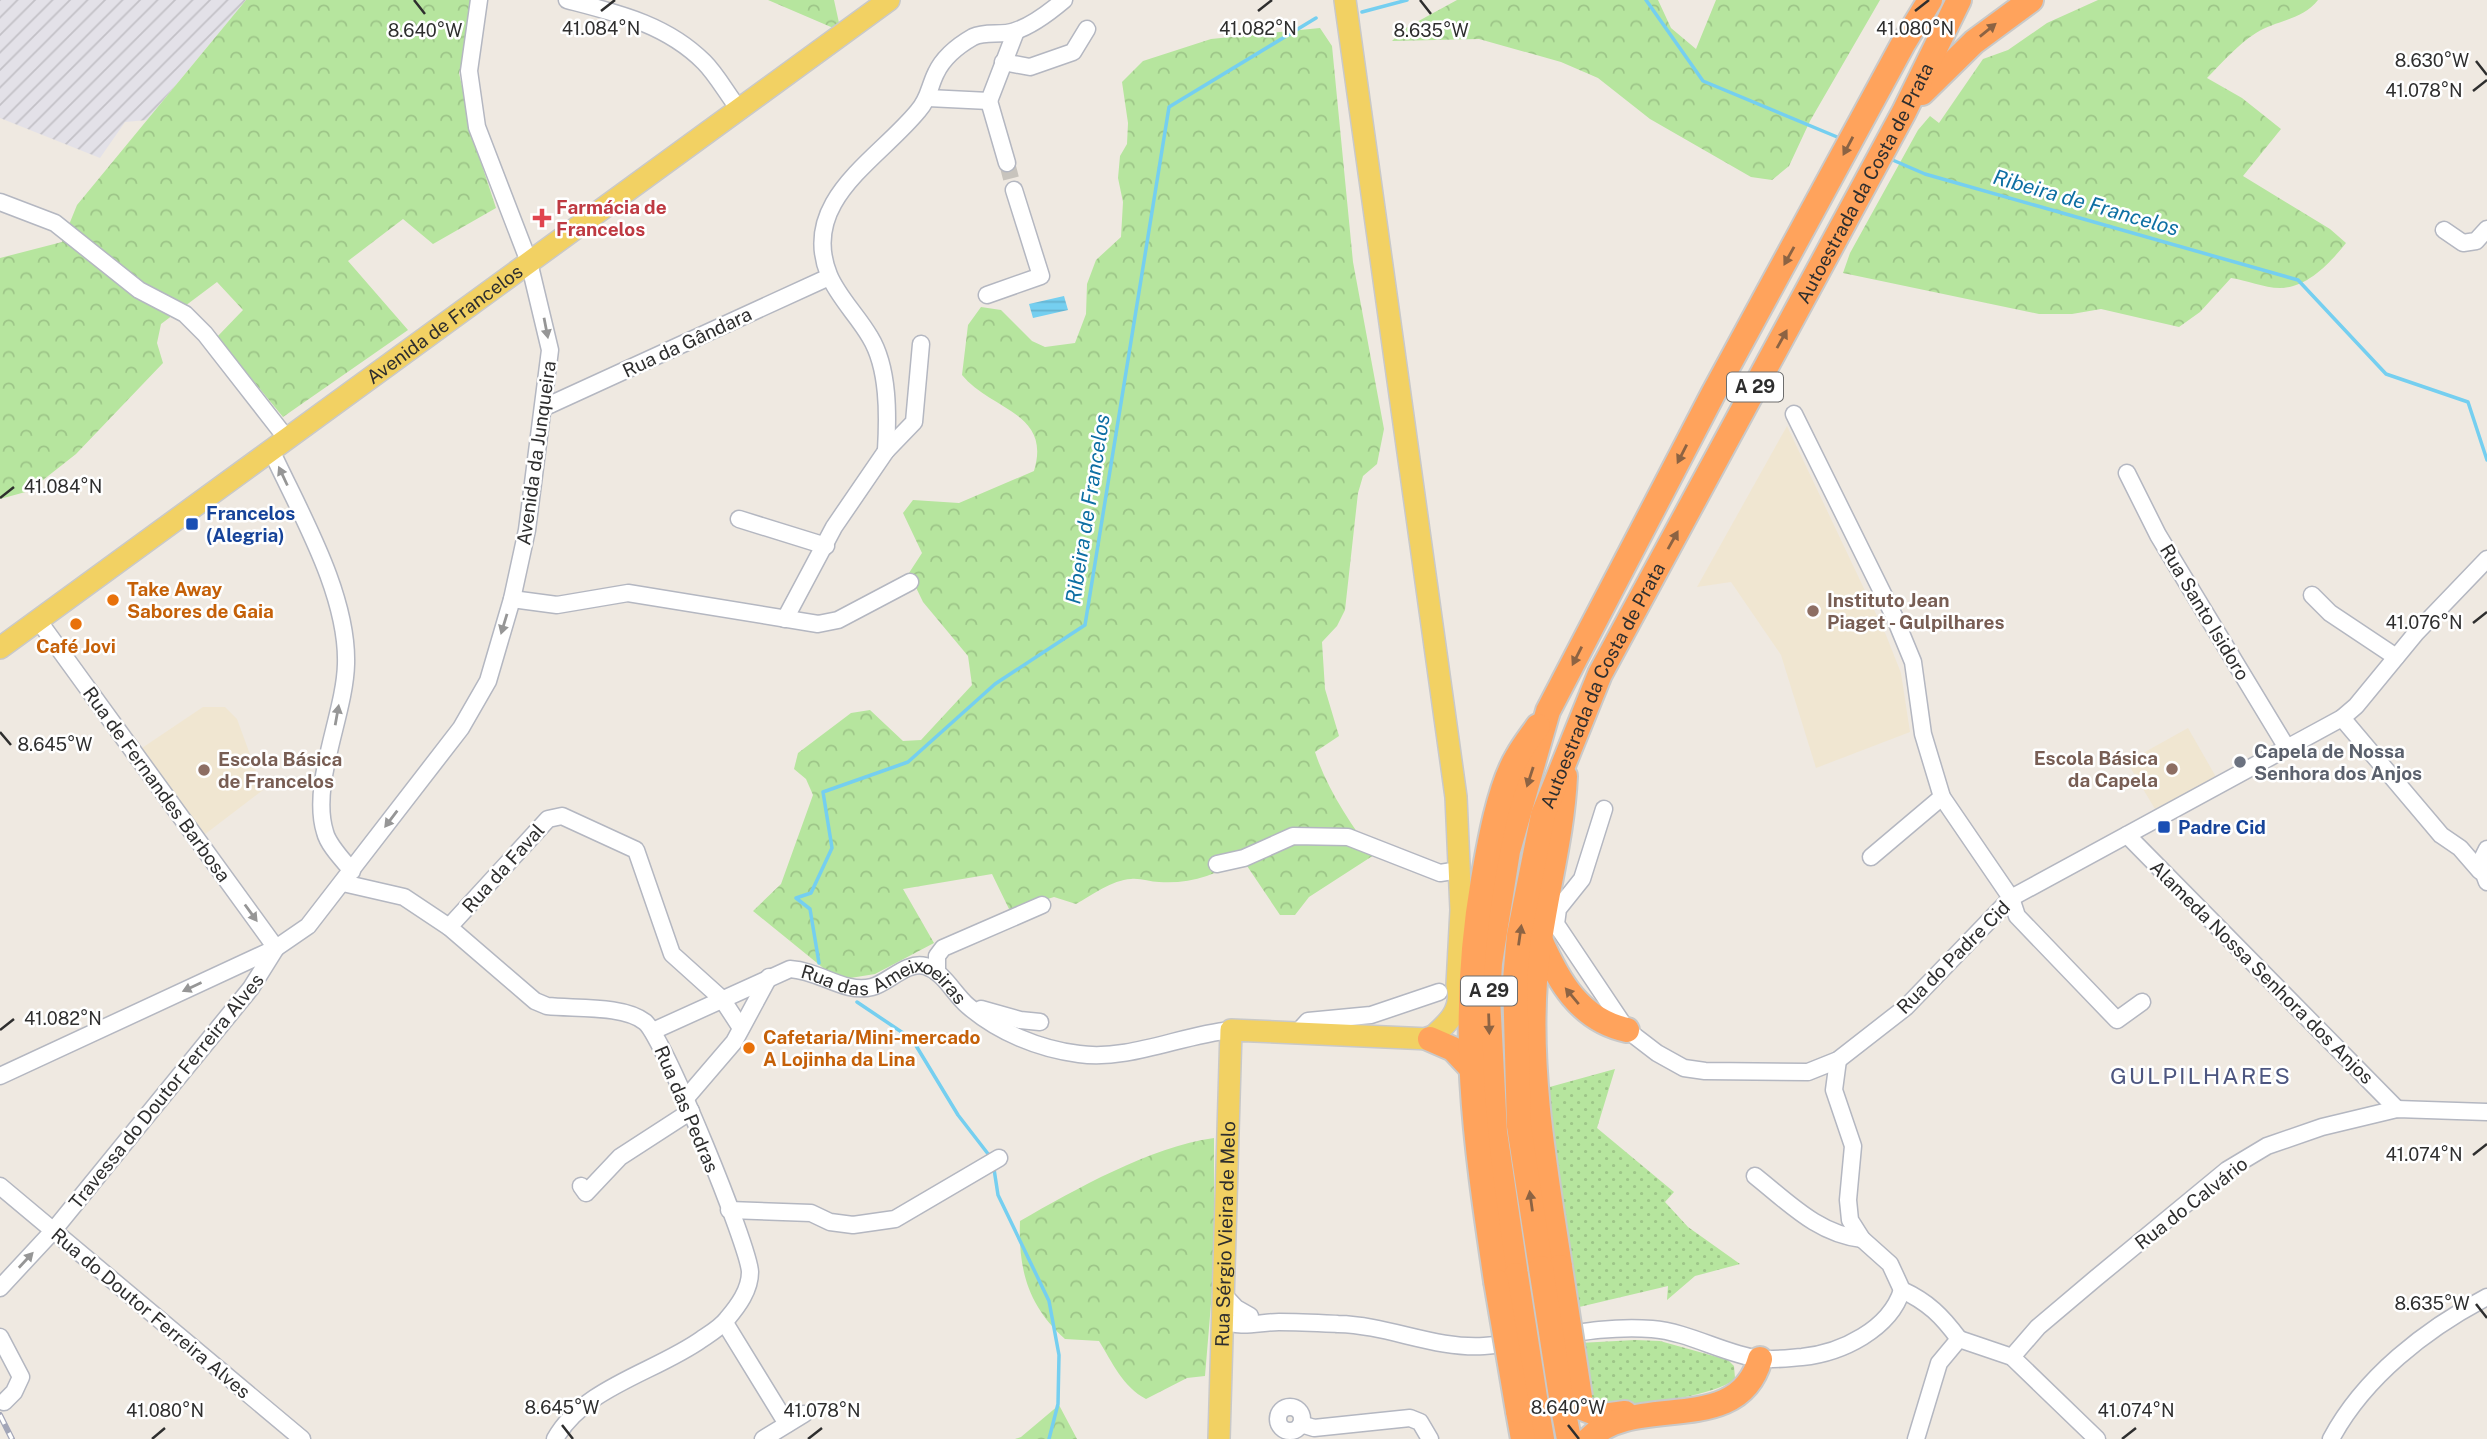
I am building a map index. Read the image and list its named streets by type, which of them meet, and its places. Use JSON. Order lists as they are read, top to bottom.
{
  "streets": {
    "highway": ["Autoestrada da Costa de Prata", "A 29"],
    "main road": ["Avenida de Francelos", "Rua das Ameixoeiras", "Rua Sérgio Vieira de Melo"],
    "street": [
      "Rua da Gândara",
      "Avenida da Junqueira",
      "Rua Santo Isidoro",
      "Rua de Fernandes Barbosa",
      "Rua da Faval",
      "Rua do Padre Cid",
      "Alameda Nossa Senhora dos Anjos",
      "Travessa do Doutor Ferreira Alves",
      "Rua das Pedras",
      "Rua do Calvário",
      "Rua do Doutor Ferreira Alves"
    ]
  },
  "crossings": [
    ["Autoestrada da Costa de Prata", "A 29"],
    ["Avenida de Francelos", "Avenida da Junqueira"],
    ["Avenida de Francelos", "Rua de Fernandes Barbosa"],
    ["Rua da Gândara", "Avenida da Junqueira"],
    ["Avenida da Junqueira", "Rua de Fernandes Barbosa"],
    ["Avenida da Junqueira", "Travessa do Doutor Ferreira Alves"],
    ["Avenida da Junqueira", "Rua das Pedras"],
    ["Rua Santo Isidoro", "Rua do Padre Cid"],
    ["Rua de Fernandes Barbosa", "Travessa do Doutor Ferreira Alves"],
    ["Rua da Faval", "Rua das Ameixoeiras"],
    ["Rua da Faval", "Rua das Pedras"],
    ["Rua do Padre Cid", "Alameda Nossa Senhora dos Anjos"],
    ["Alameda Nossa Senhora dos Anjos", "Rua do Calvário"],
    ["Rua das Ameixoeiras", "Rua das Pedras"],
    ["Rua das Ameixoeiras", "Rua Sérgio Vieira de Melo"],
    ["Travessa do Doutor Ferreira Alves", "Rua do Doutor Ferreira Alves"]
  ],
  "one_way": ["Avenida da Junqueira", "Rua de Fernandes Barbosa"],
  "districts": ["GULPILHARES"],
  "water": ["Ribeira de Francelos"],
  "places": {
    "health": ["Farmácia de Francelos"],
    "transit": ["Francelos (Alegria)", "Padre Cid"],
    "other": [
      "Take Away Sabores de Gaia",
      "Instituto Jean Piaget - Gulpilhares",
      "Café Jovi",
      "Capela de Nossa Senhora dos Anjos",
      "Escola Básica da Capela",
      "Escola Básica de Francelos",
      "Cafetaria/Mini-mercado A Lojinha da Lina"
    ]
  },
  "coordinates": [
    "41.084°N",
    "41.082°N",
    "41.080°N",
    "8.640°W",
    "8.635°W",
    "8.630°W",
    "41.078°N",
    "41.076°N",
    "8.645°W",
    "41.074°N"
  ]
}
